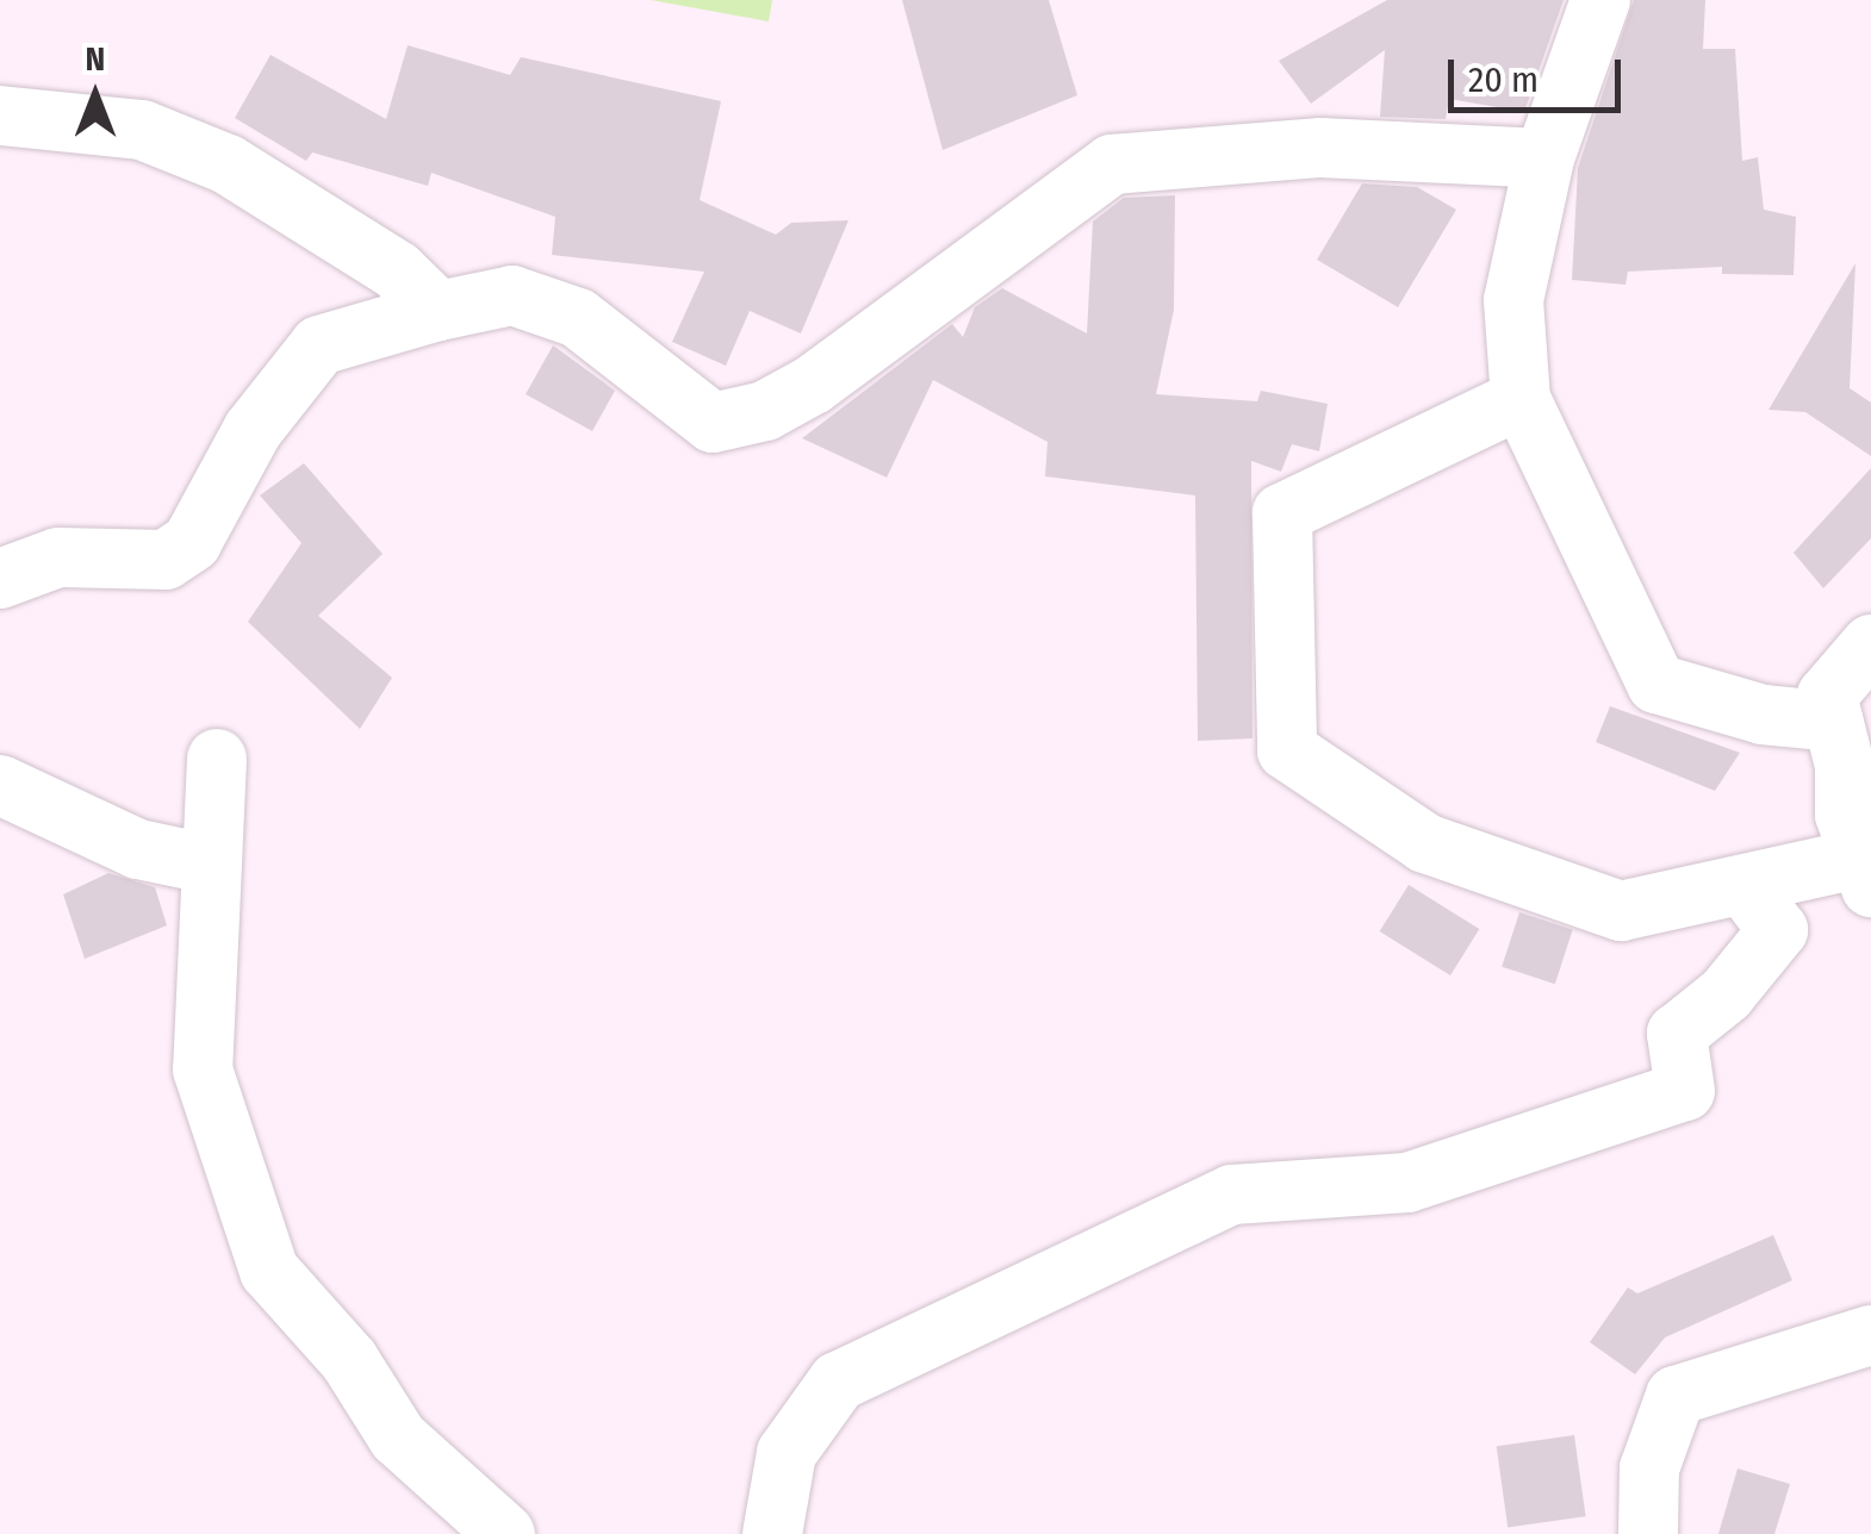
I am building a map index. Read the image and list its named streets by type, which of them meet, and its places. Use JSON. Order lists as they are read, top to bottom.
{
  "scale_bar": "20 m",
  "north": "top"
}
